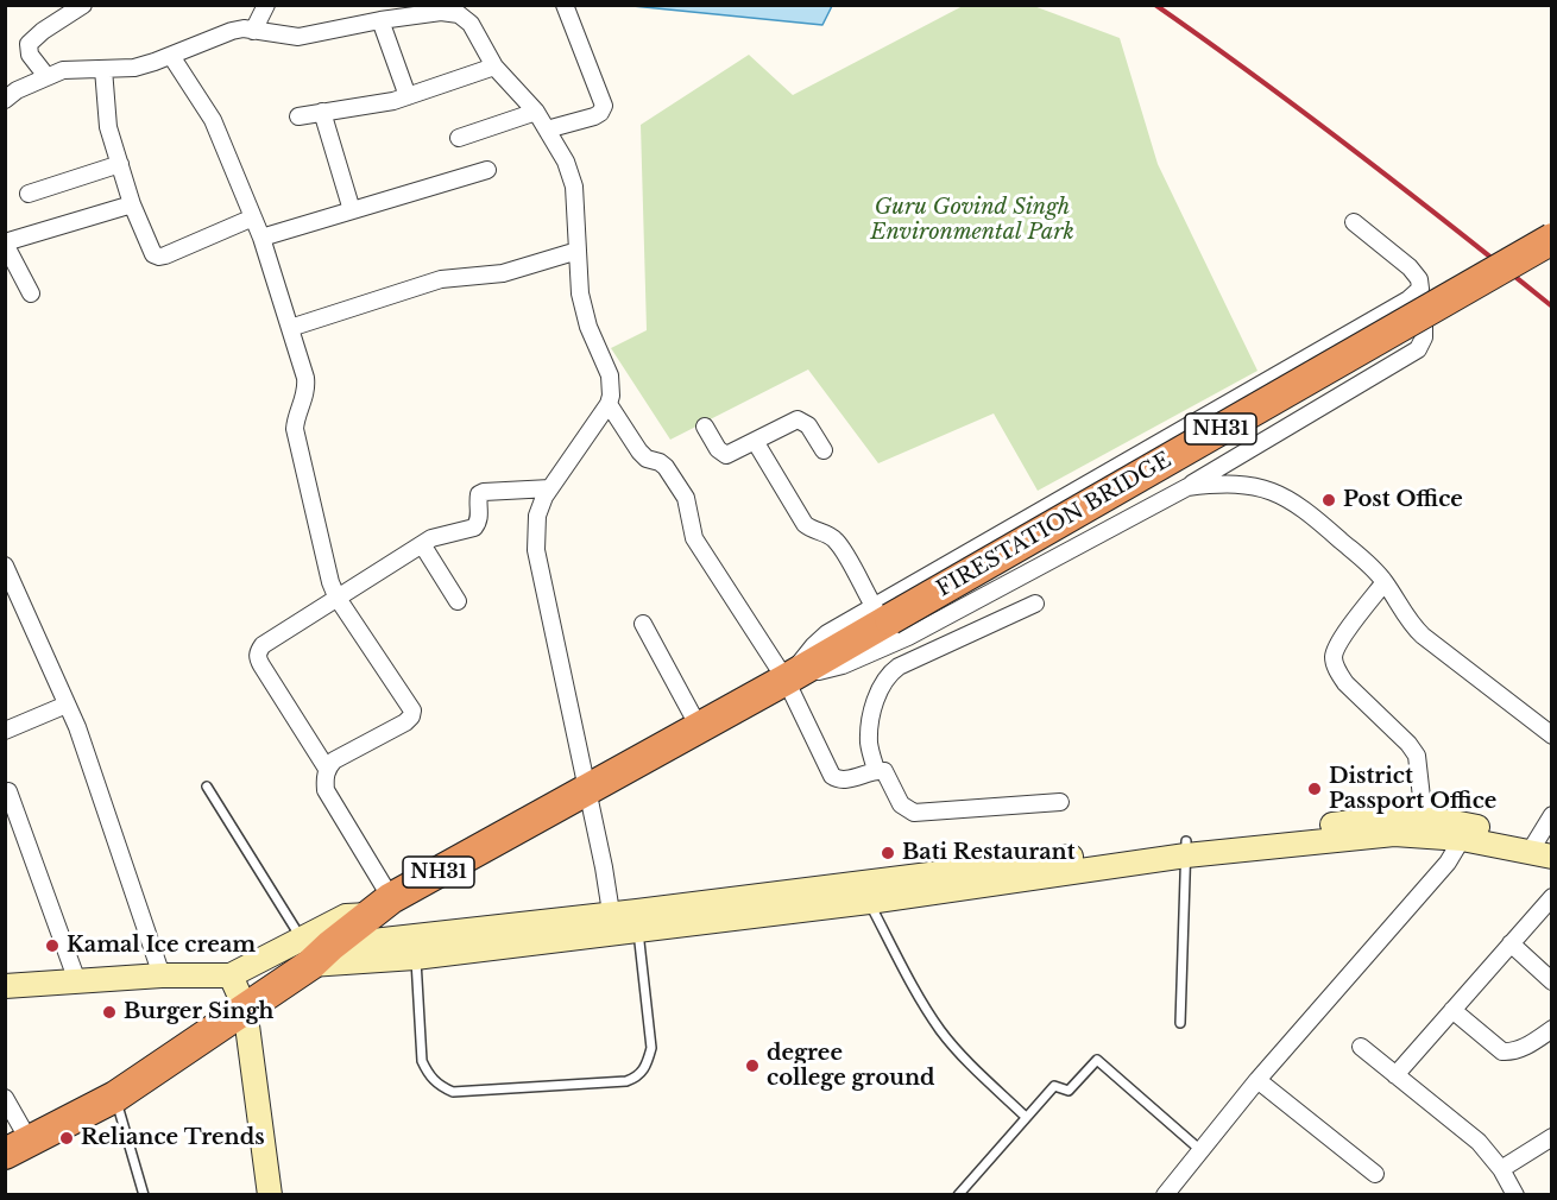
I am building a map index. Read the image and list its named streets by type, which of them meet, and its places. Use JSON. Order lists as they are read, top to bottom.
{
  "streets": {
    "highway": ["NH31", "FIRESTATION BRIDGE"]
  },
  "crossings": [
    ["NH31", "FIRESTATION BRIDGE"]
  ],
  "parks": ["Guru Govind Singh Environmental Park"],
  "places": [
    "Post Office",
    "District Passport Office",
    "Bati Restaurant",
    "Kamal Ice cream",
    "Burger Singh",
    "degree college ground",
    "Reliance Trends"
  ]
}
